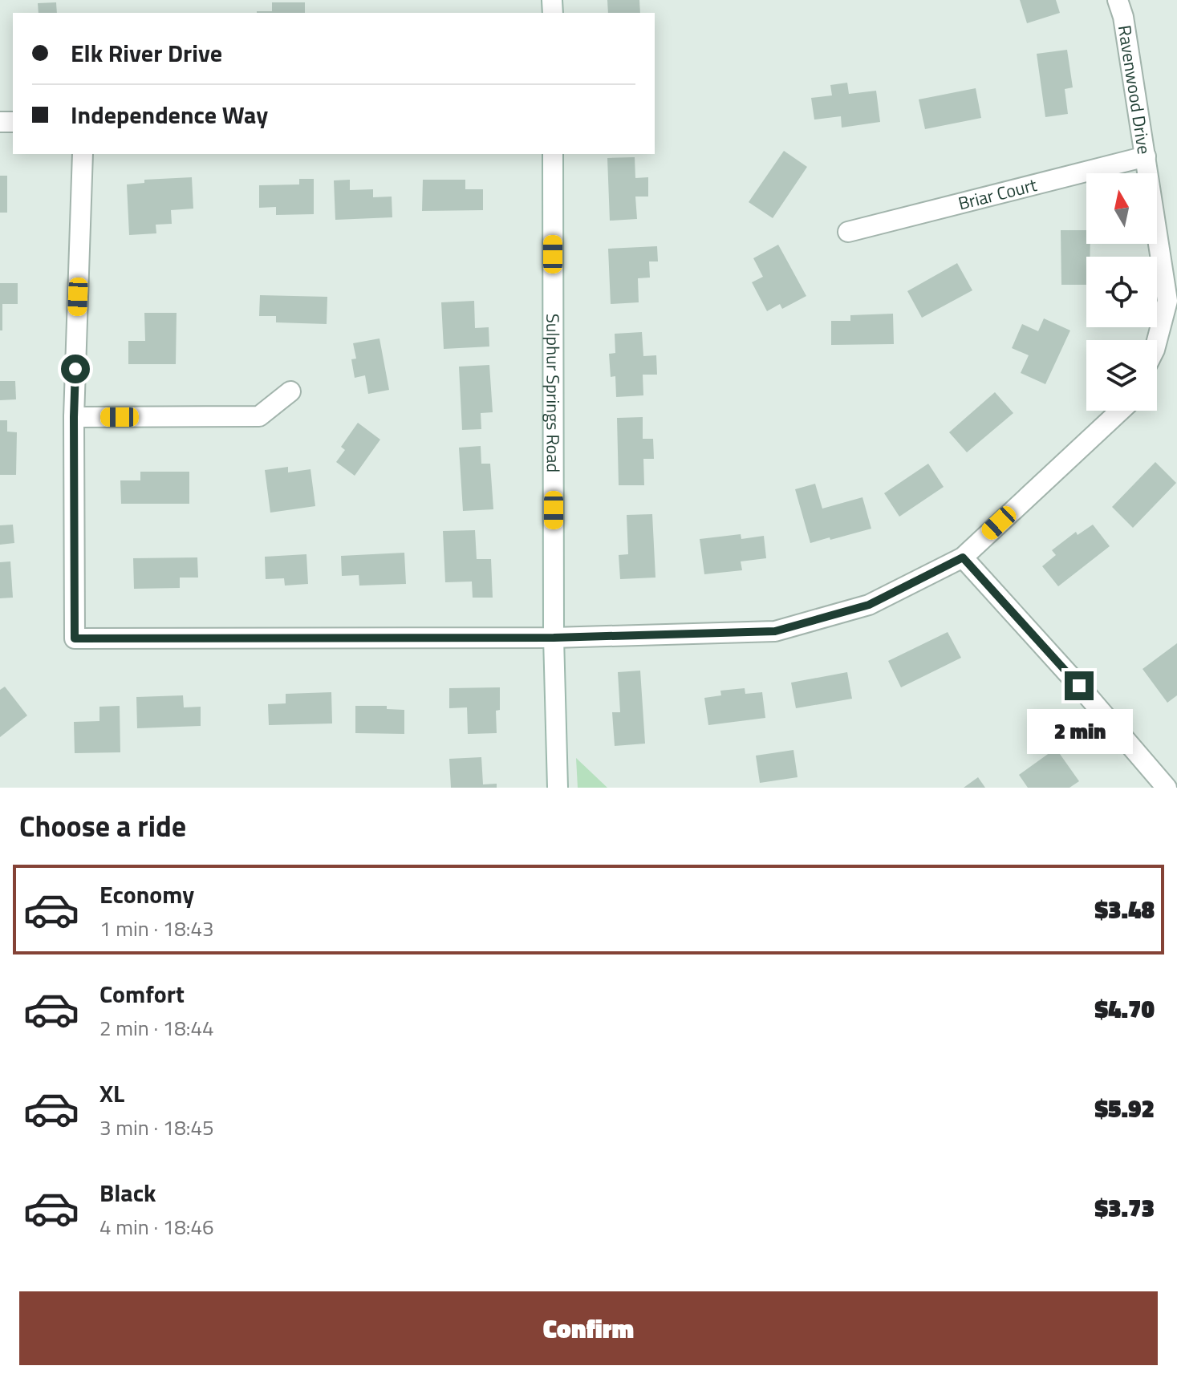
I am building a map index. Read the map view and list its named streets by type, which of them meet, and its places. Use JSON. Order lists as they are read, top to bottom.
{
  "streets": {
    "street": ["Ravenwood Drive", "Briar Court", "Sulphur Springs Road"]
  },
  "crossings": [
    ["Ravenwood Drive", "Briar Court"]
  ],
  "north": "top",
  "page": {
    "banner": ["Elk River Drive", "Independence Way"],
    "bubble": "2 min",
    "heading": "Choose a ride",
    "list": [
      {
        "name": "Economy",
        "note": "1 min · 18:43",
        "value": "$3.48"
      },
      {
        "name": "Comfort",
        "note": "2 min · 18:44",
        "value": "$4.70"
      },
      {
        "name": "XL",
        "note": "3 min · 18:45",
        "value": "$5.92"
      },
      {
        "name": "Black",
        "note": "4 min · 18:46",
        "value": "$3.73"
      }
    ],
    "buttons": "Confirm"
  }
}
